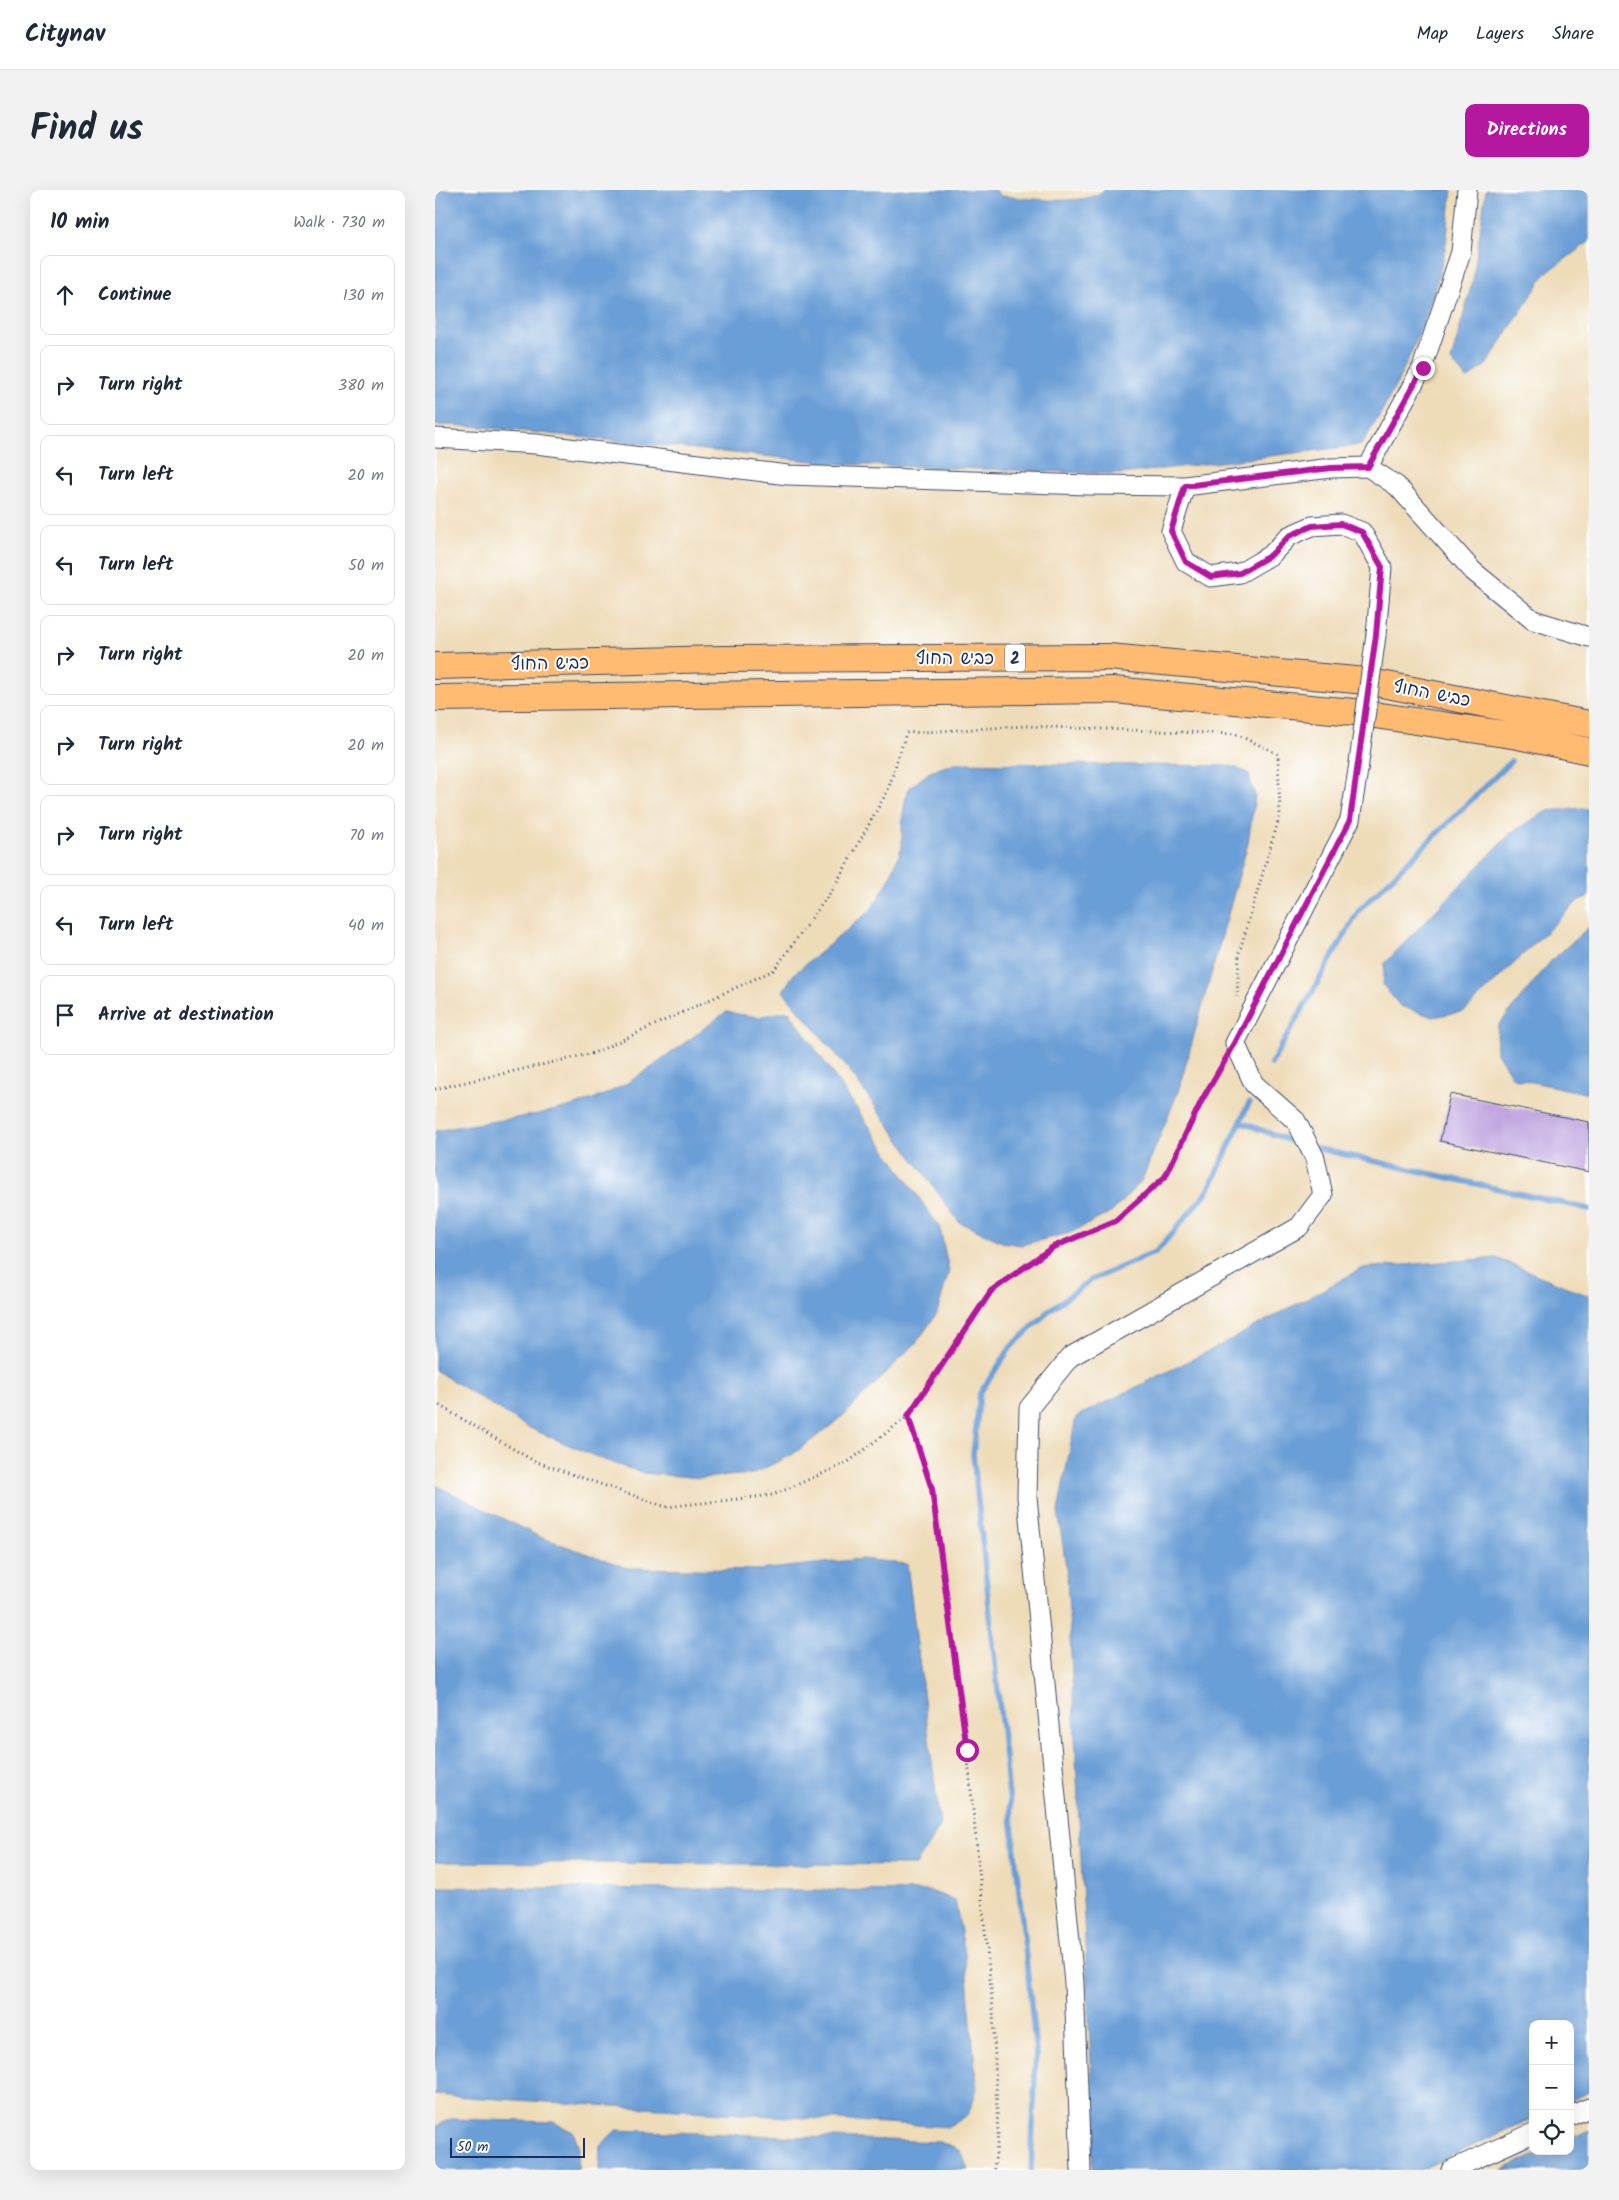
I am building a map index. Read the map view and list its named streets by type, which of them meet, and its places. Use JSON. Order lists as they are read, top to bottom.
{
  "streets": {
    "highway": ["כביש החוף", "2"]
  },
  "scale_bar": "50 m",
  "page": {
    "header": "Citynav",
    "nav": ["Map", "Layers", "Share"],
    "title": "Find us",
    "buttons": "Directions",
    "heading": ["10 min", "Walk · 730 m"],
    "list": [
      ["Continue", "130 m"],
      ["Turn right", "380 m"],
      ["Turn left", "20 m"],
      ["Turn left", "50 m"],
      ["Turn right", "20 m"],
      ["Turn right", "20 m"],
      ["Turn right", "70 m"],
      ["Turn left", "40 m"],
      "Arrive at destination"
    ],
    "map_buttons": ["+", "−"],
    "scale": "50 m"
  }
}
